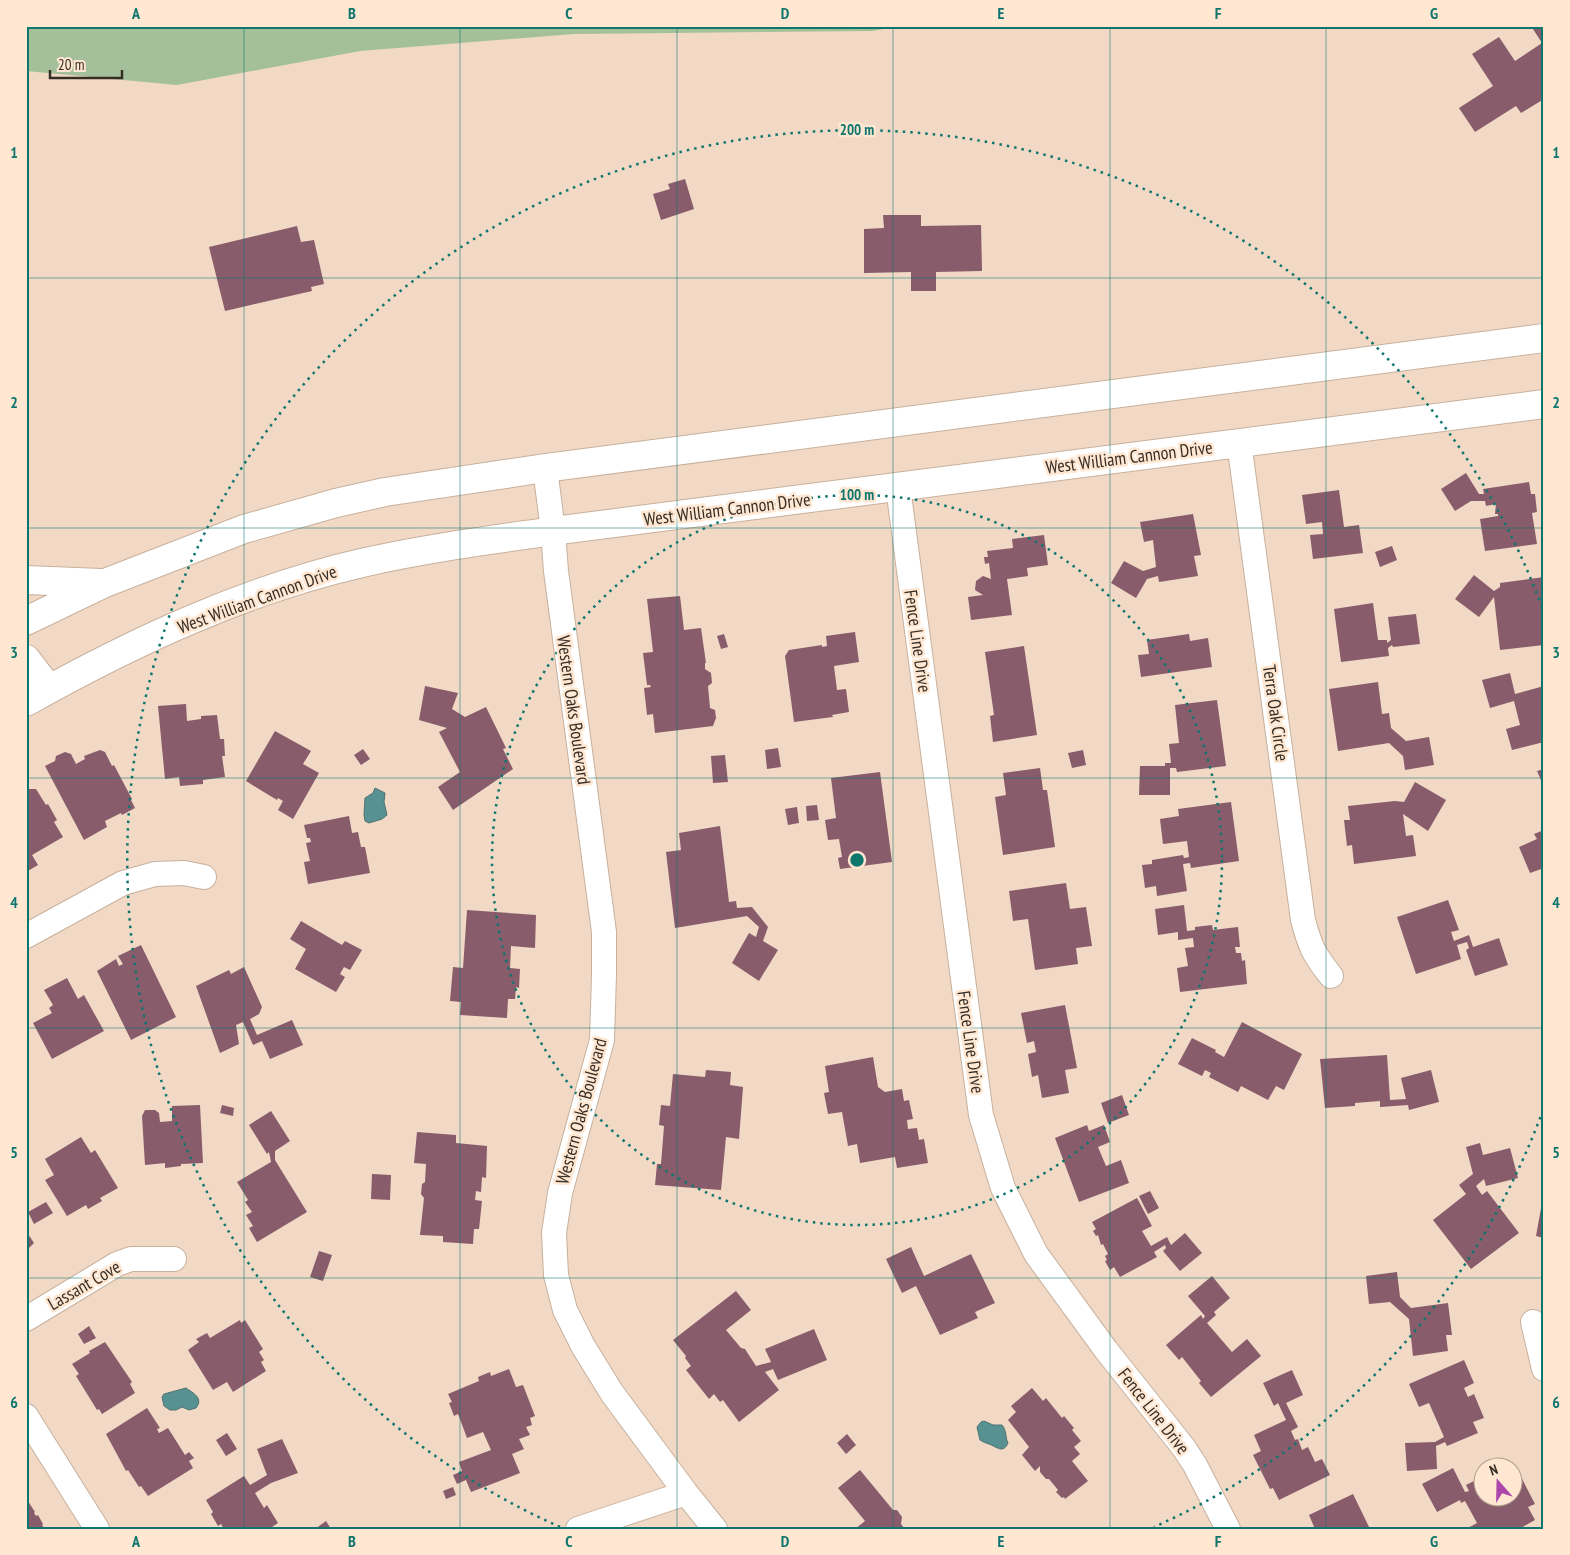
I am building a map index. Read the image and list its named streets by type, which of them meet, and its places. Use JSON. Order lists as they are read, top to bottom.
{
  "streets": {
    "main road": ["West William Cannon Drive"],
    "street": [
      "Fence Line Drive",
      "Western Oaks Boulevard",
      "Terra Oak Circle",
      "Lassant Cove"
    ]
  },
  "crossings": [
    ["West William Cannon Drive", "Fence Line Drive"],
    ["West William Cannon Drive", "Western Oaks Boulevard"],
    ["West William Cannon Drive", "Terra Oak Circle"]
  ],
  "scale_bar": "20 m",
  "north": "top",
  "grid": {
    "columns": [
      "A",
      "B",
      "C",
      "D",
      "E",
      "F",
      "G"
    ],
    "rows": [
      "1",
      "2",
      "3",
      "4",
      "5",
      "6"
    ]
  },
  "rings": ["200 m", "100 m"]
}
